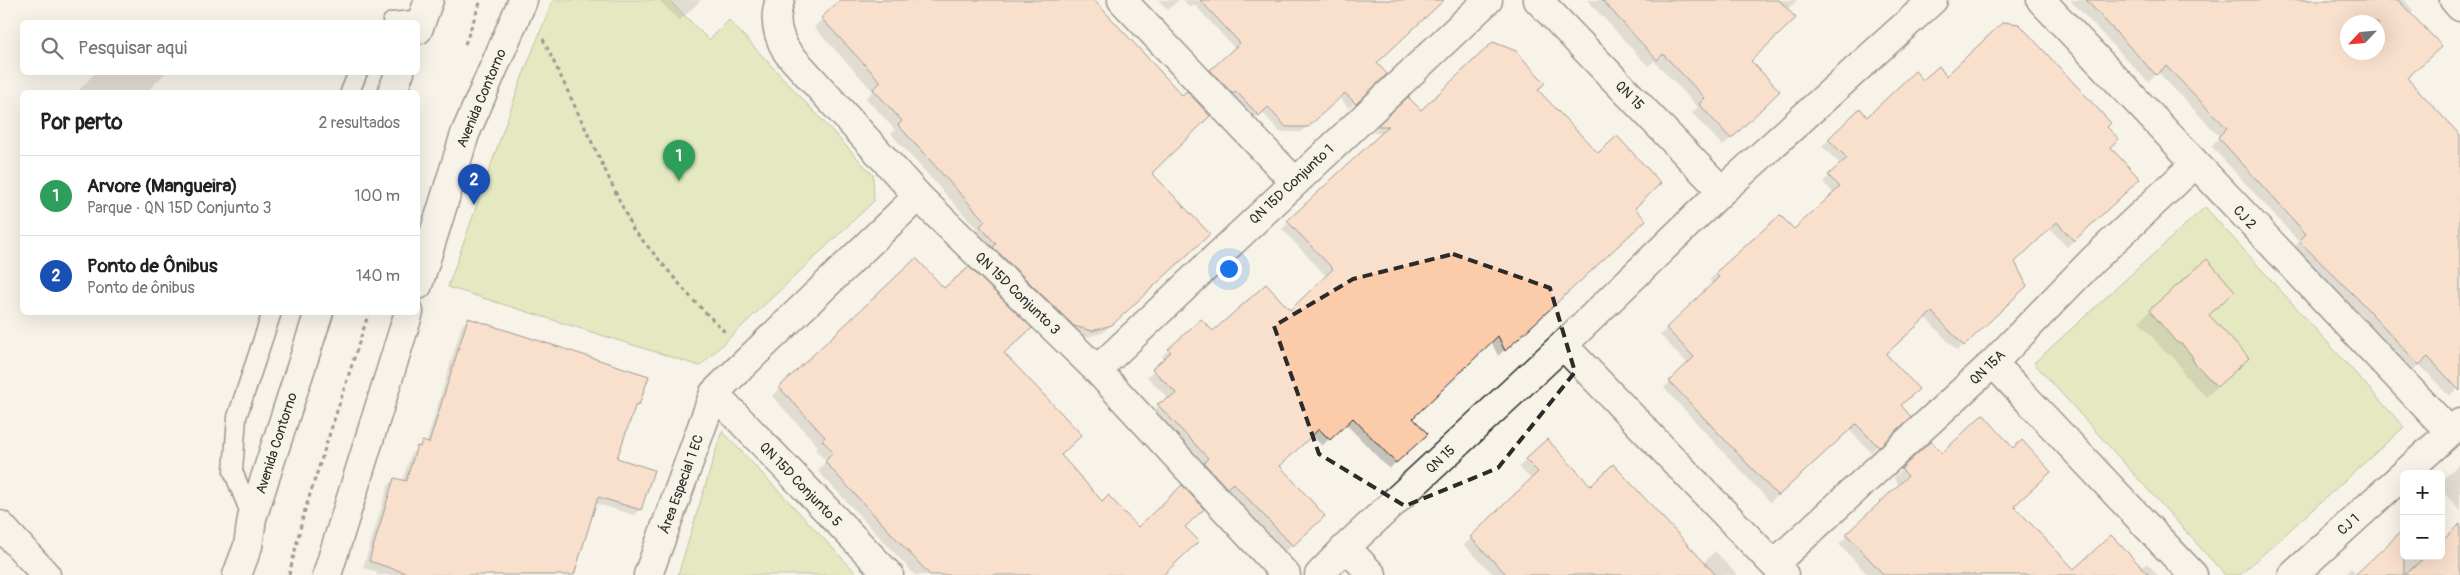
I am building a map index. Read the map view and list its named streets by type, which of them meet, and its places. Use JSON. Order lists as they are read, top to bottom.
{
  "streets": {
    "street": [
      "QN 15",
      "Avenida Contorno",
      "QN 15D Conjunto 1",
      "CJ 2",
      "QN 15D Conjunto 3",
      "QN 15A",
      "Área Especial 1 EC",
      "QN 15D Conjunto 5",
      "CJ 1"
    ]
  },
  "crossings": [
    ["QN 15D Conjunto 1", "QN 15D Conjunto 3"],
    ["CJ 2", "QN 15A"],
    ["CJ 2", "CJ 1"],
    ["Área Especial 1 EC", "QN 15D Conjunto 5"]
  ],
  "north": "bottom left",
  "page": {
    "search": "Pesquisar aqui",
    "heading": ["Por perto", "2 resultados"],
    "pins": ["1", "2"],
    "list": [
      {
        "mark": "1",
        "name": "Arvore (Mangueira)",
        "note": "Parque · QN 15D Conjunto 3",
        "value": "100 m"
      },
      {
        "mark": "2",
        "name": "Ponto de Ônibus",
        "note": "Ponto de ônibus",
        "value": "140 m"
      }
    ],
    "map_buttons": ["+", "−"]
  }
}
